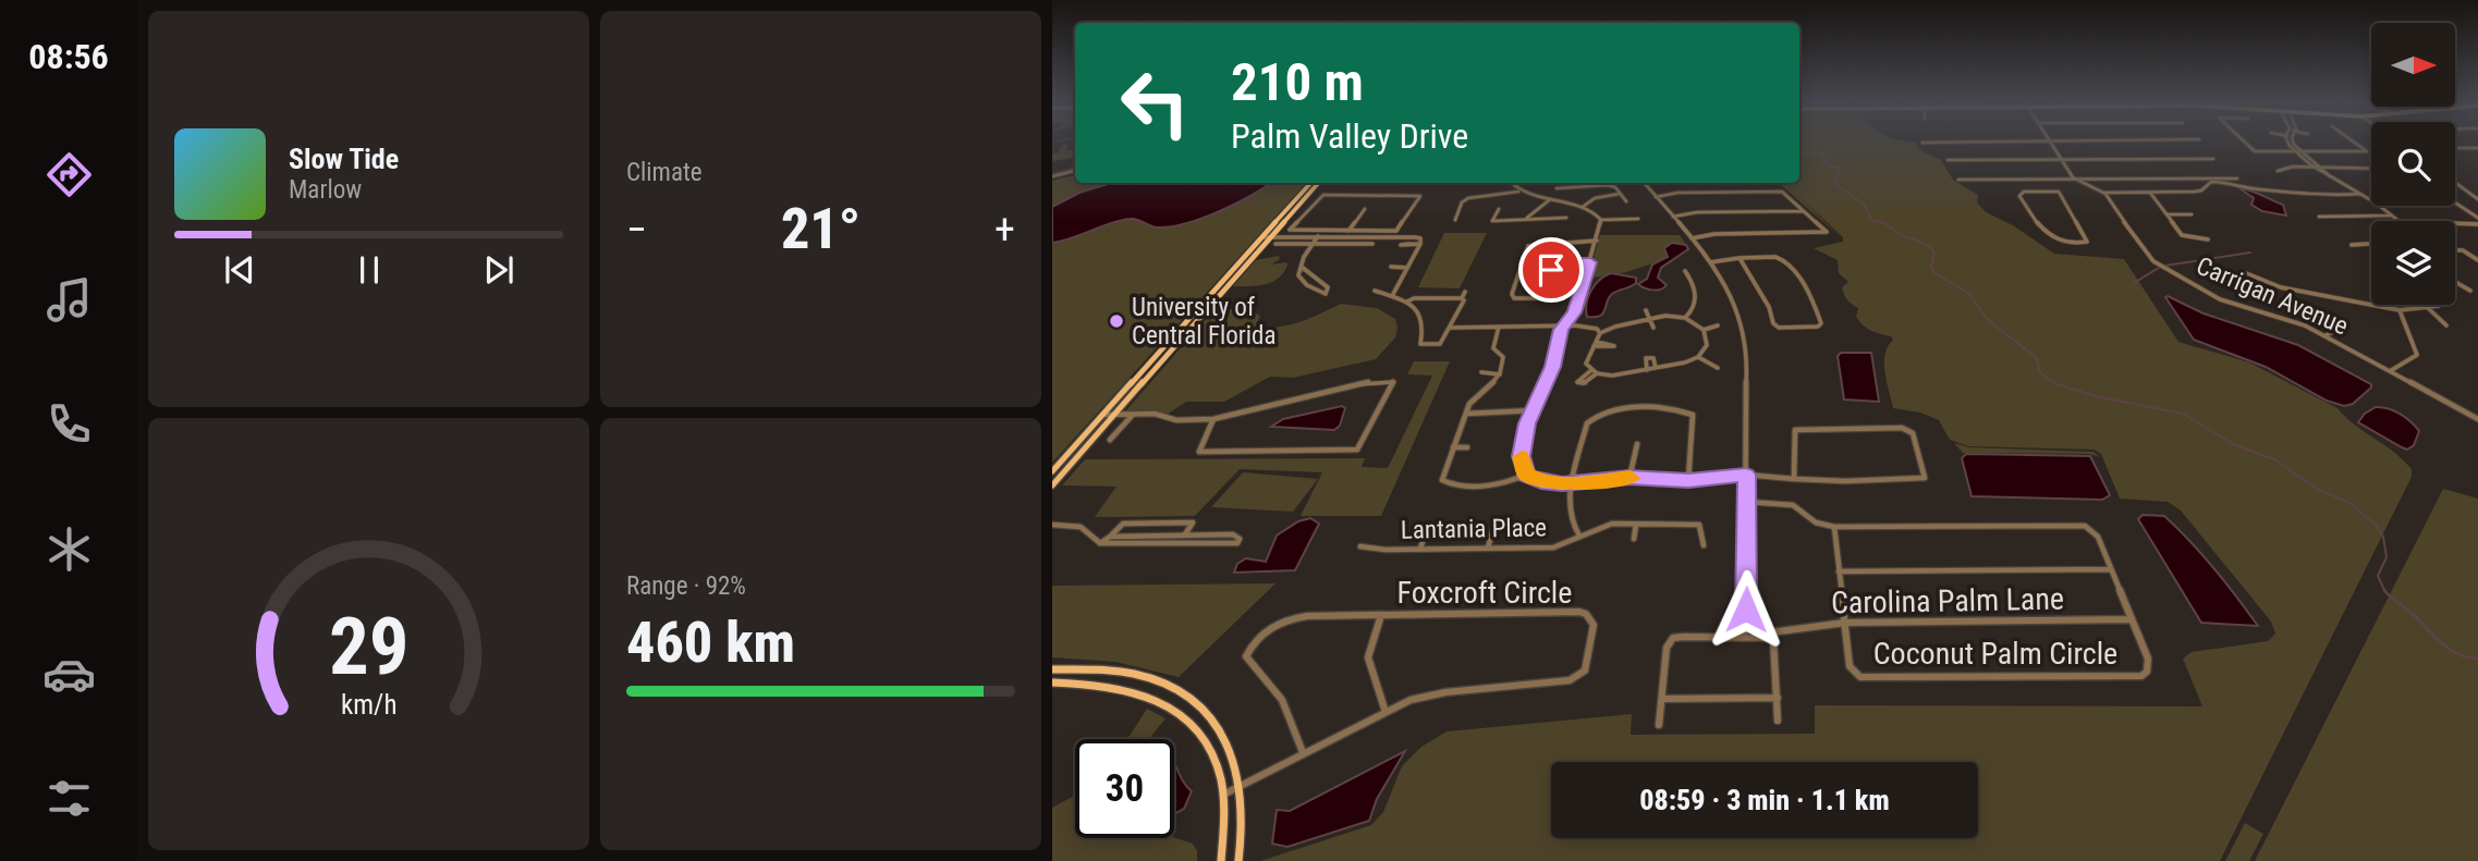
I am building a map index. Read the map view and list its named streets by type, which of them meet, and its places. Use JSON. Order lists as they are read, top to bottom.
{
  "streets": {
    "street": [
      "Carrigan Avenue",
      "Lantania Place",
      "Foxcroft Circle",
      "Carolina Palm Lane",
      "Coconut Palm Circle"
    ]
  },
  "crossings": [
    ["Carolina Palm Lane", "Coconut Palm Circle"]
  ],
  "places": ["University of Central Florida"],
  "north": "right",
  "page": {
    "tabs": "08:56",
    "tile": [
      "Climate",
      ["Range · 92%", "460 km"]
    ],
    "turn": ["210 m", "Palm Valley Drive"],
    "song": ["Slow Tide", "Marlow"],
    "heat": ["−", "21°", "+"],
    "limit": "30",
    "trip": "08:59 · 3 min · 1.1 km",
    "gauge": ["29", "km/h"]
  }
}
